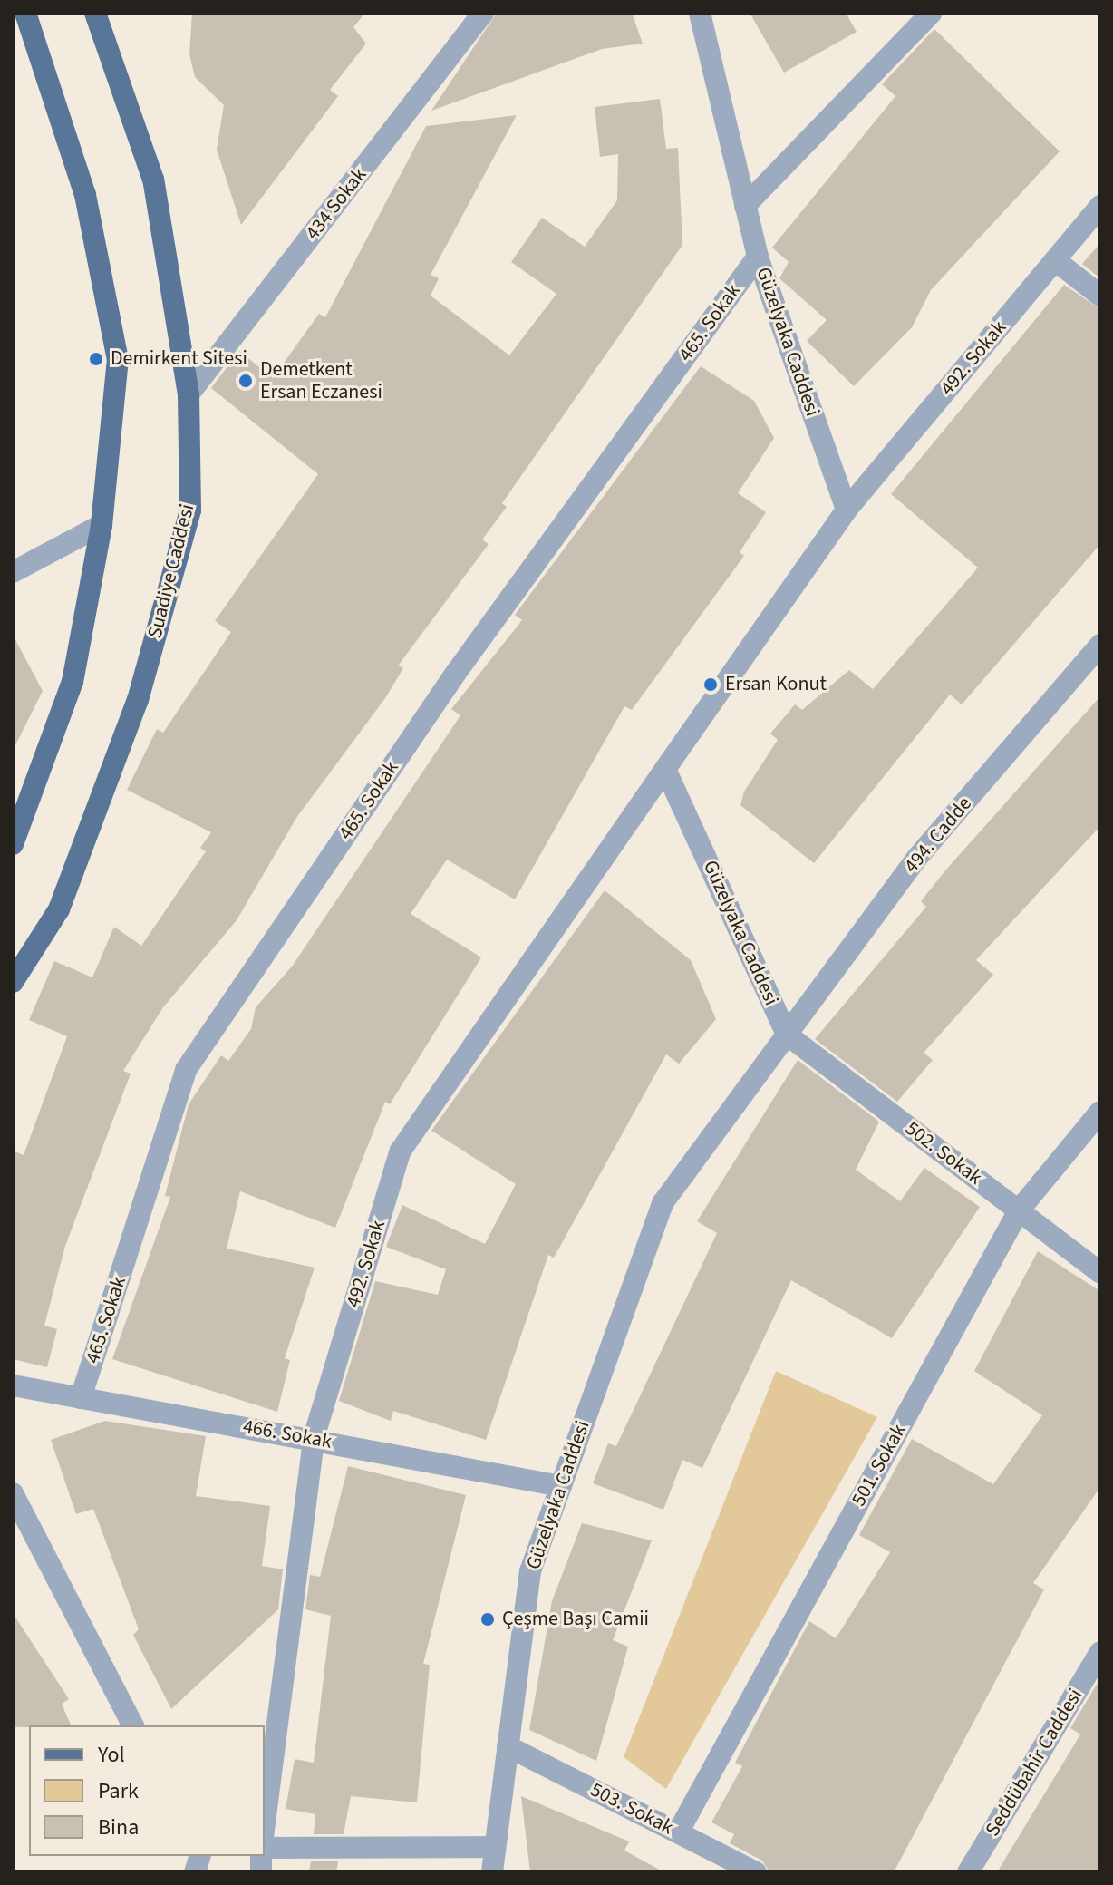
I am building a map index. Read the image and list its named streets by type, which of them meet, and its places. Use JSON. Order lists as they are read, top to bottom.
{
  "streets": {
    "main road": ["Suadiye Caddesi"],
    "street": [
      "434 Sokak",
      "465. Sokak",
      "Güzelyaka Caddesi",
      "492. Sokak",
      "494. Cadde",
      "502. Sokak",
      "466. Sokak",
      "501. Sokak",
      "Seddübahir Caddesi",
      "503. Sokak"
    ]
  },
  "crossings": [
    ["434 Sokak", "Suadiye Caddesi"],
    ["465. Sokak", "Güzelyaka Caddesi"],
    ["465. Sokak", "466. Sokak"],
    ["Güzelyaka Caddesi", "492. Sokak"],
    ["Güzelyaka Caddesi", "494. Cadde"],
    ["Güzelyaka Caddesi", "502. Sokak"],
    ["Güzelyaka Caddesi", "466. Sokak"],
    ["Güzelyaka Caddesi", "503. Sokak"],
    ["492. Sokak", "466. Sokak"],
    ["494. Cadde", "502. Sokak"],
    ["502. Sokak", "501. Sokak"],
    ["501. Sokak", "503. Sokak"]
  ],
  "places": [
    "Demirkent Sitesi",
    "Demetkent Ersan Eczanesi",
    "Ersan Konut",
    "Çeşme Başı Camii"
  ],
  "legend": ["Yol", "Park", "Bina"]
}
